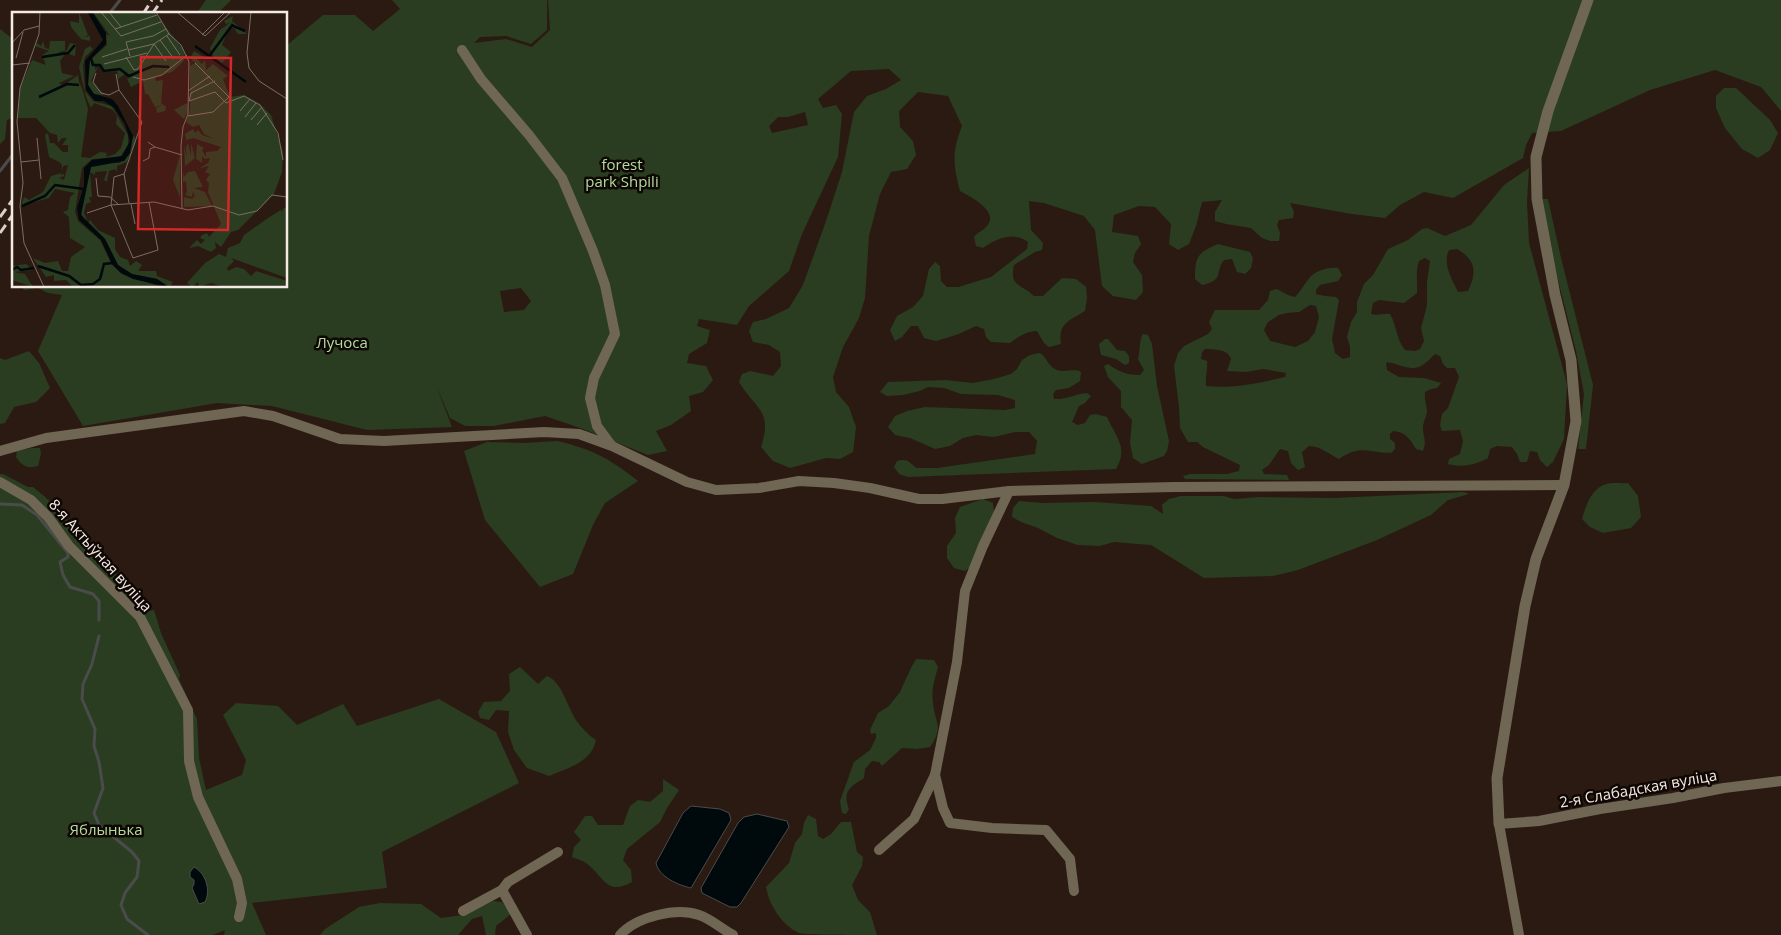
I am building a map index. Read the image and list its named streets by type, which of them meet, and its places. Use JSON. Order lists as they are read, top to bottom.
{
  "streets": {
    "street": ["8-я Актыўная вуліца", "2-я Слабадская вуліца"]
  },
  "parks": ["forest park Shpili", "Лучоса", "Яблынька"]
}
